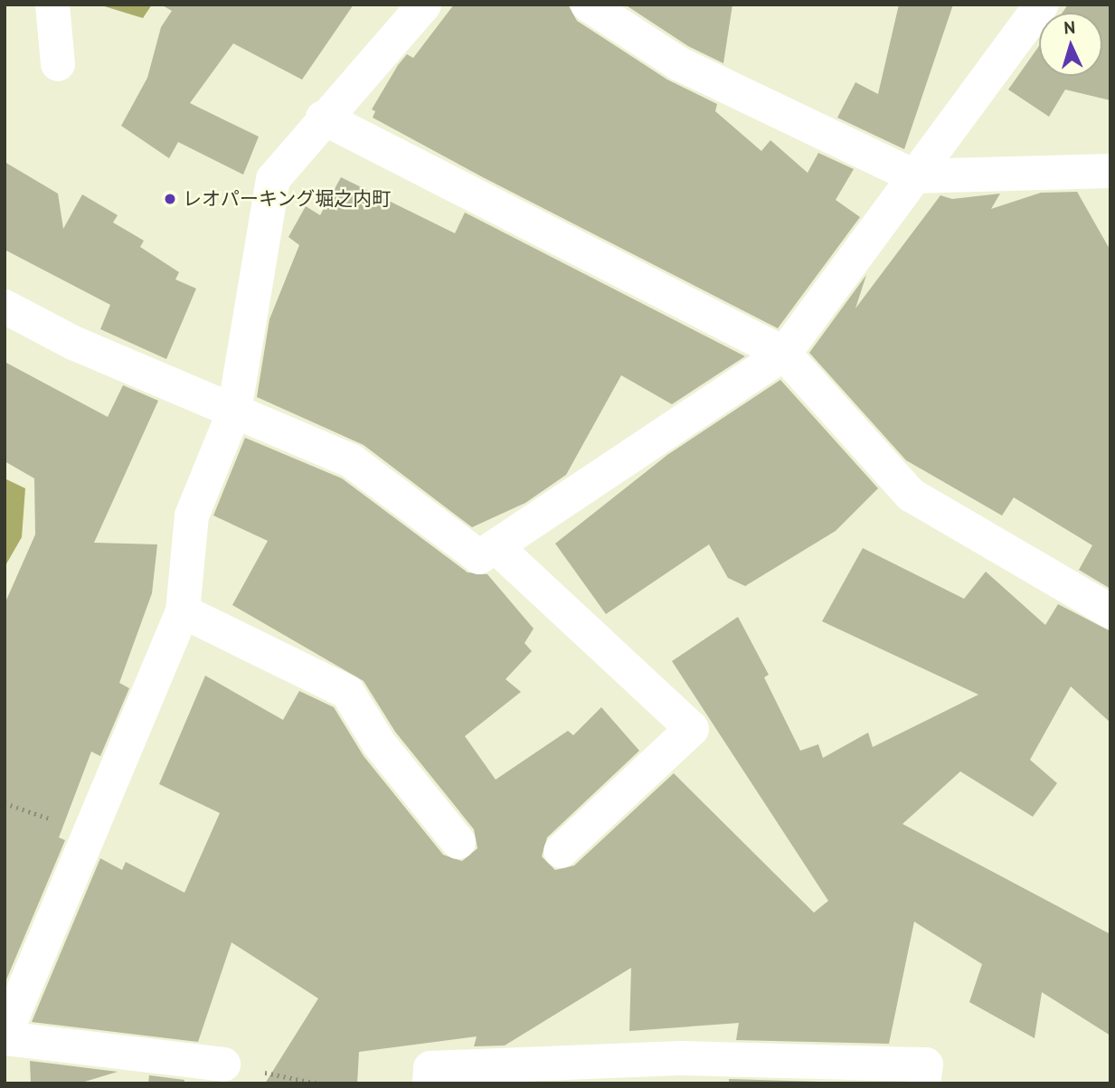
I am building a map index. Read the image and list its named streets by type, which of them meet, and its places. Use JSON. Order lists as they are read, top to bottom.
{
  "places": ["レオパーキング堀之内町"],
  "north": "top"
}
